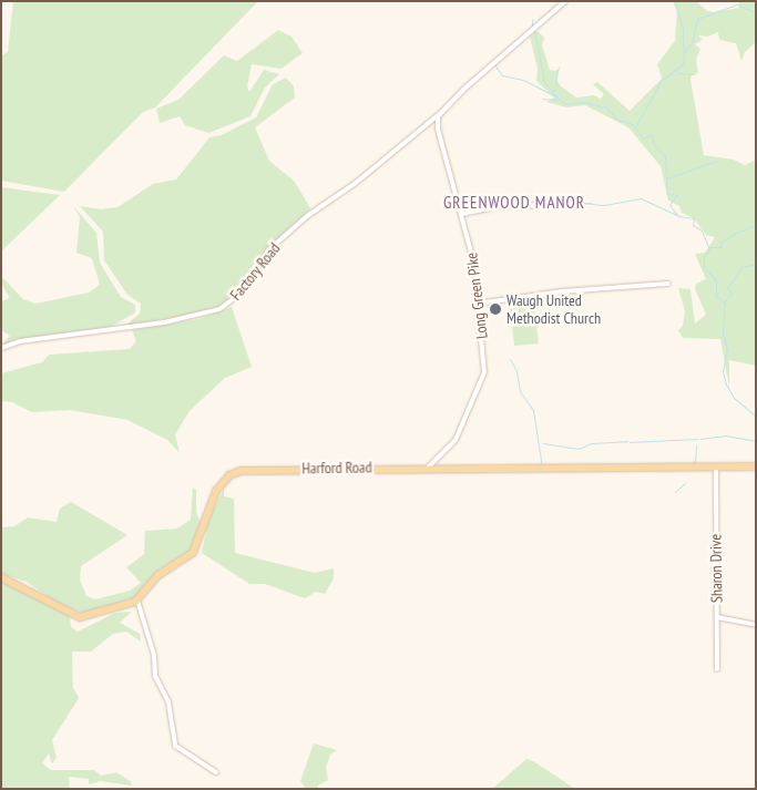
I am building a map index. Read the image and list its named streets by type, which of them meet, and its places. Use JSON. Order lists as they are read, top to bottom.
{
  "streets": {
    "main road": ["Harford Road"],
    "street": ["Factory Road", "Long Green Pike", "Sharon Drive"]
  },
  "crossings": [
    ["Factory Road", "Long Green Pike"],
    ["Long Green Pike", "Harford Road"],
    ["Harford Road", "Sharon Drive"]
  ],
  "districts": ["GREENWOOD MANOR"],
  "places": ["Waugh United Methodist Church"]
}
